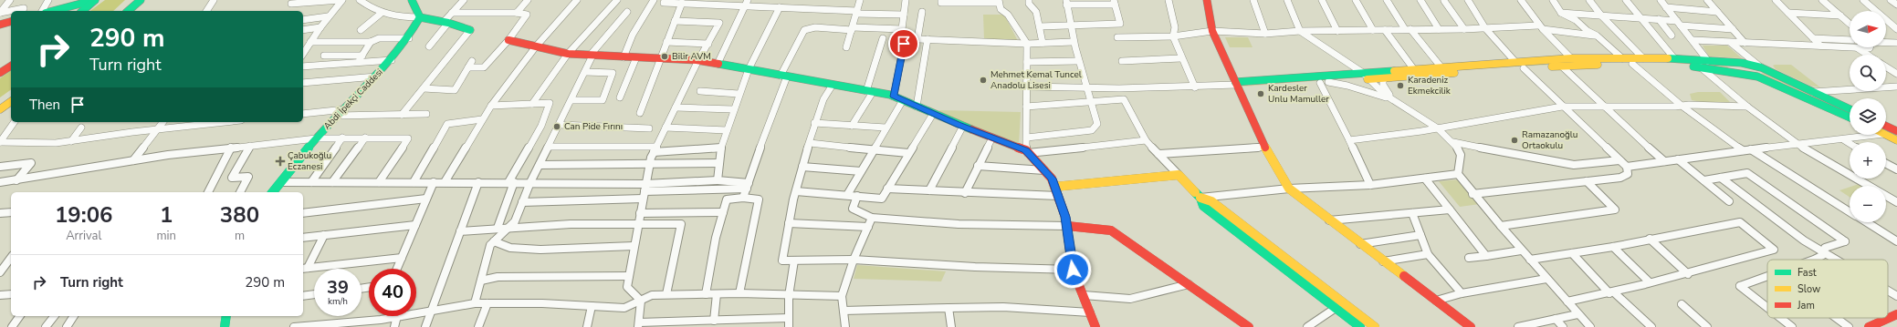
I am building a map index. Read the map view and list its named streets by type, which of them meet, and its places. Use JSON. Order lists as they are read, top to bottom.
{
  "streets": {
    "main road": ["Abdi İpekçi Caddesi"]
  },
  "places": {
    "other": [
      "Bilir AVM",
      "Mehmet Kemal Tuncel Anadolu Lisesi",
      "Karadeniz Ekmekcilik",
      "Kardesler Unlu Mamuller",
      "Can Pide Fırını",
      "Ramazanoğlu Ortaokulu"
    ],
    "health": ["Çabukoğlu Eczanesi"]
  },
  "legend": ["Fast", "Slow", "Jam"],
  "north": "right",
  "page": {
    "map_buttons": ["+", "−"],
    "turn": ["290 m", "Turn right"],
    "then": "Then",
    "eta": [
      "19:06",
      "Arrival",
      "1",
      "min",
      "380",
      "m"
    ],
    "list": [
      {
        "name": "Turn right",
        "value": "290 m"
      }
    ],
    "speed": "39 km/h",
    "limit": "40"
  }
}
